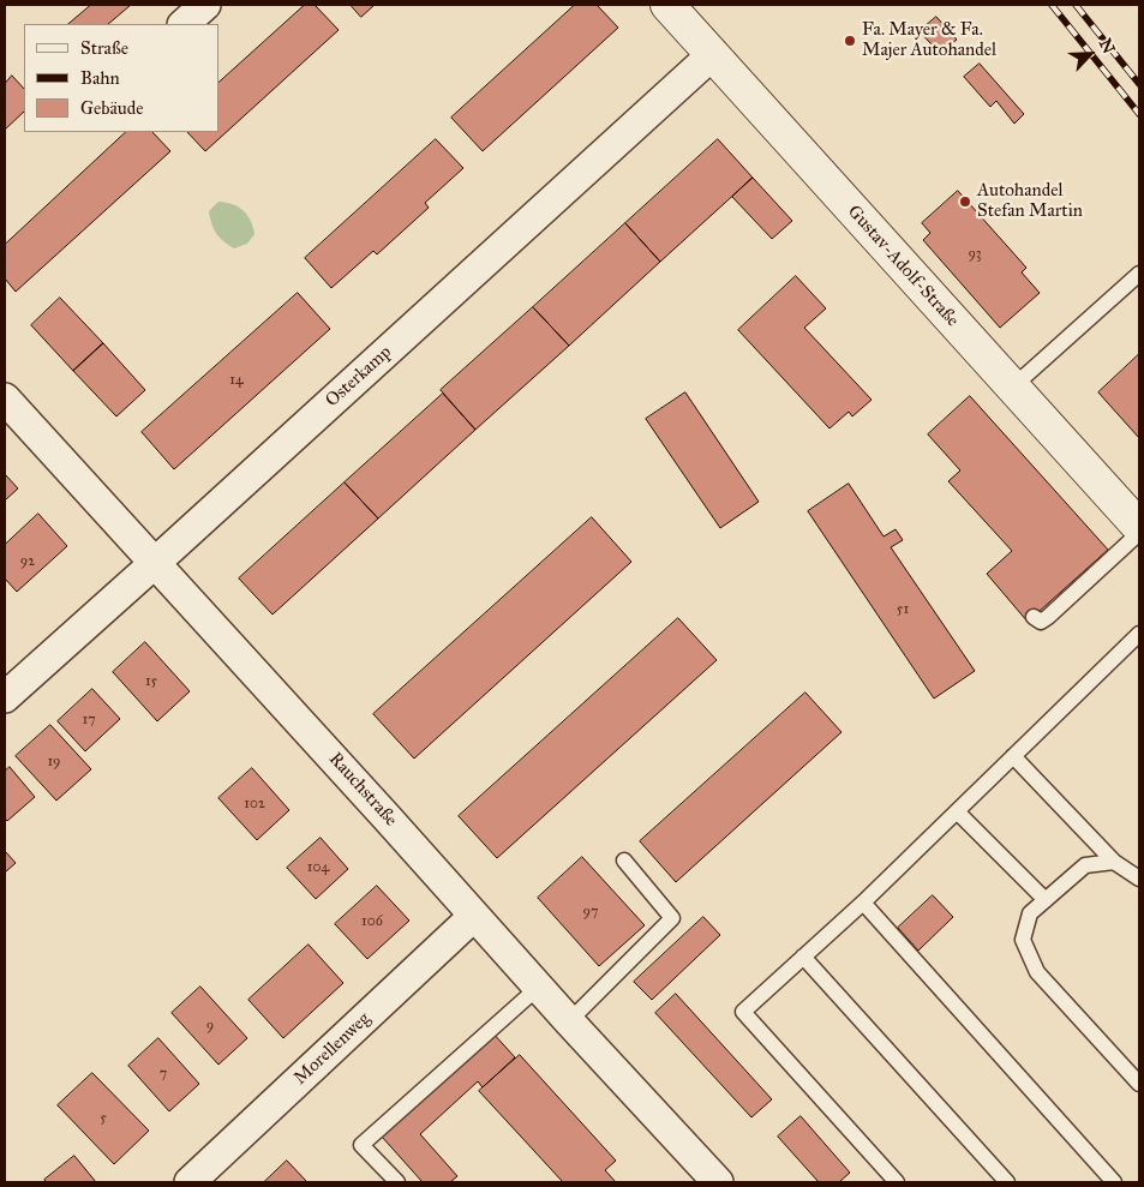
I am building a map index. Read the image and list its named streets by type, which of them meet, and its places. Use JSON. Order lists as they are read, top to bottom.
{
  "streets": {
    "street": [
      "Gustav-Adolf-Straße",
      "Osterkamp",
      "Rauchstraße",
      "Morellenweg"
    ]
  },
  "crossings": [
    ["Gustav-Adolf-Straße", "Osterkamp"],
    ["Osterkamp", "Rauchstraße"],
    ["Rauchstraße", "Morellenweg"]
  ],
  "places": ["Fa. Mayer & Fa. Majer Autohandel", "Autohandel Stefan Martin"],
  "house_numbers": [
    "93",
    "14",
    "92",
    "51",
    "15",
    "17",
    "19",
    "102",
    "104",
    "97",
    "106",
    "9",
    "7",
    "5"
  ],
  "legend": ["Straße", "Bahn", "Gebäude"],
  "north": "top right"
}
